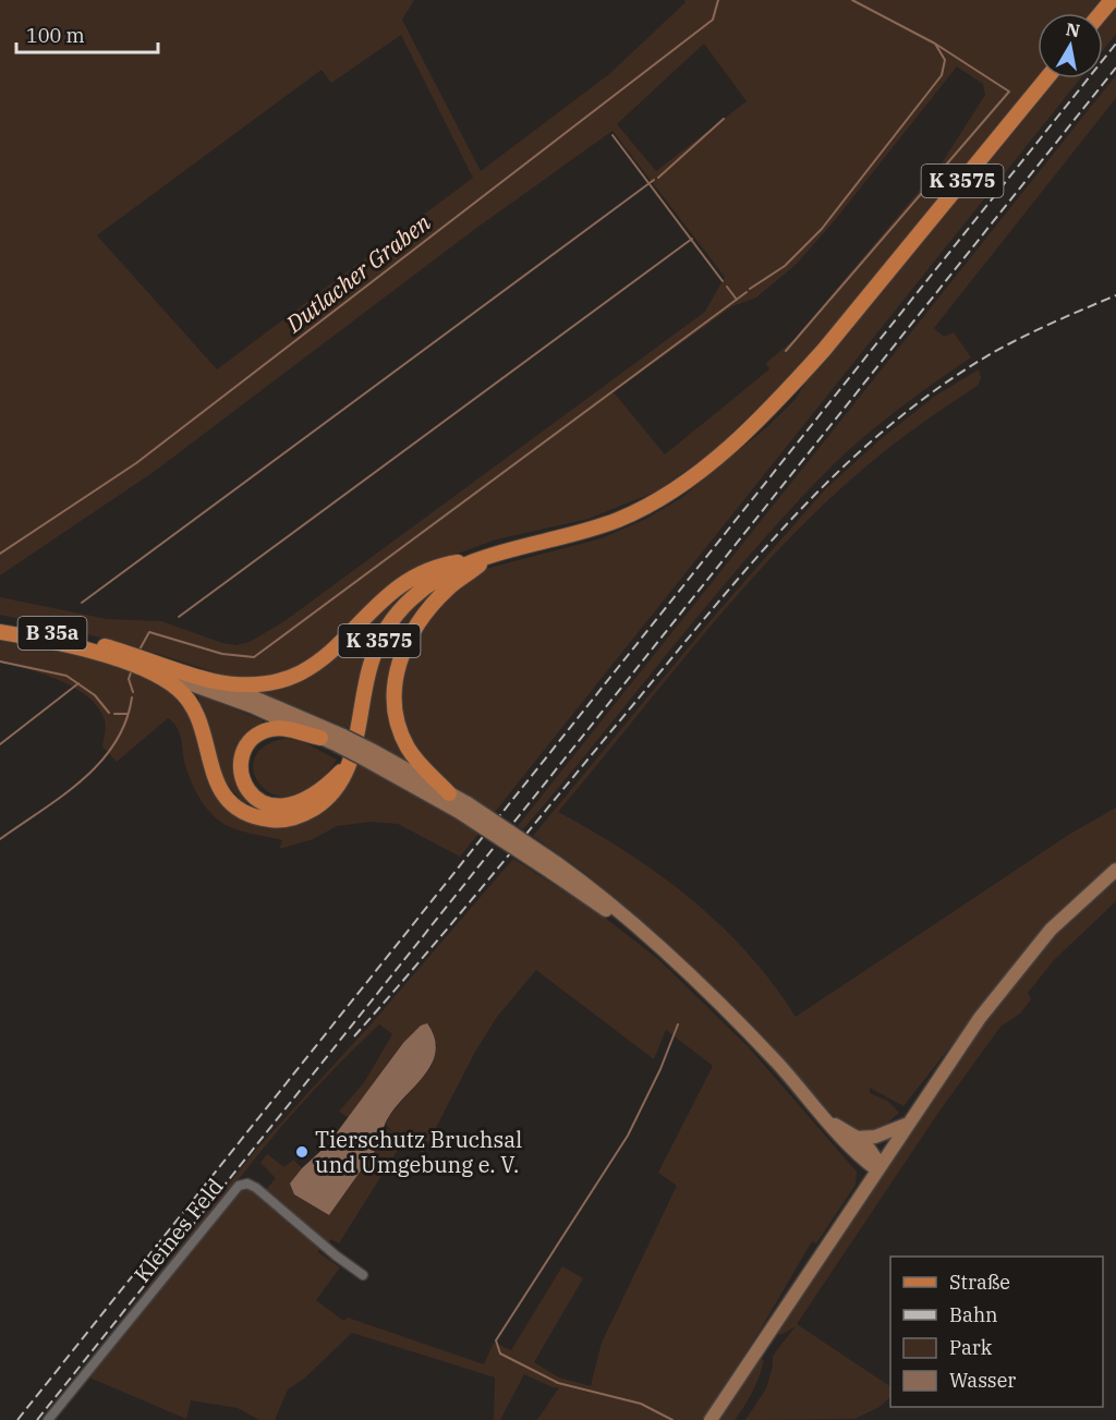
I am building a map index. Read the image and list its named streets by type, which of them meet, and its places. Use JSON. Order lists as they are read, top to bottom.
{
  "streets": {
    "main road": ["K 3575", "B 35a"],
    "street": ["Kleines Feld"]
  },
  "water": ["Dutlacher Graben"],
  "places": ["Tierschutz Bruchsal und Umgebung e. V."],
  "legend": [
    "Straße",
    "Bahn",
    "Park",
    "Wasser"
  ],
  "scale_bar": "100 m",
  "north": "top"
}
